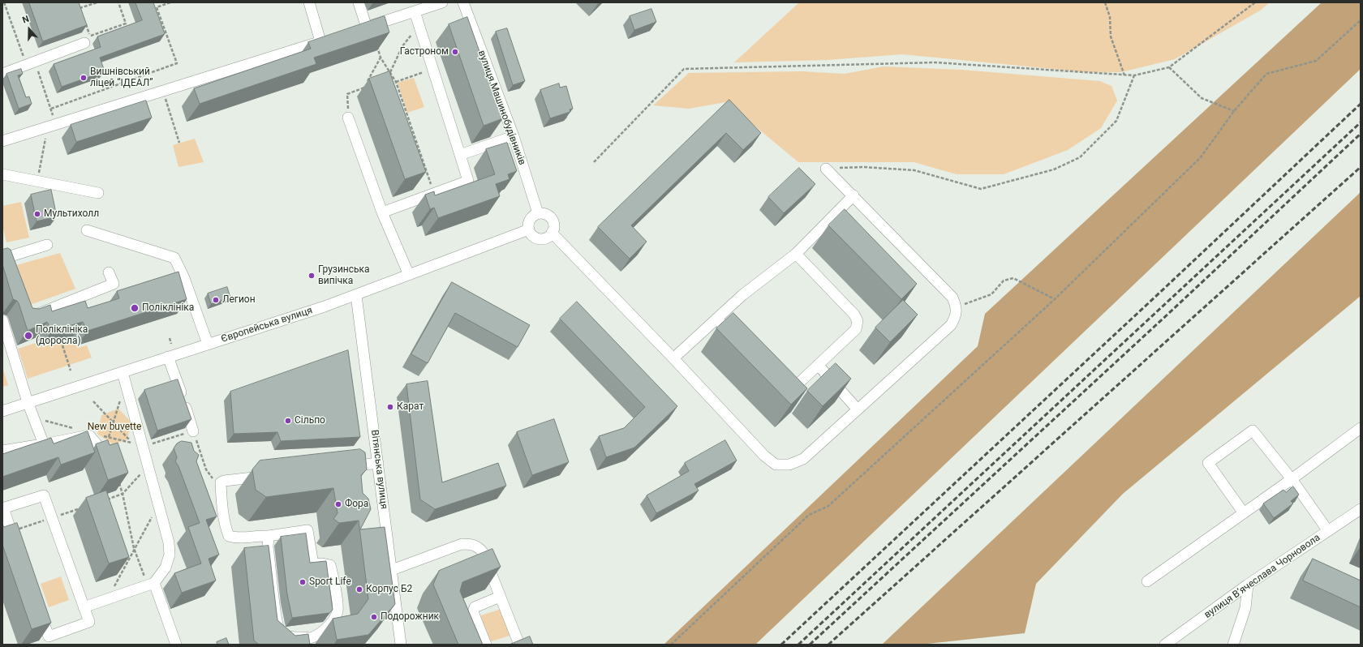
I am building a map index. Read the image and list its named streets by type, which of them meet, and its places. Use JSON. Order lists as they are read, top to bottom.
{
  "streets": {
    "street": [
      "вулиця Машинобудівників",
      "Європейська вулиця",
      "Вітянська вулиця",
      "вулиця Вʼячеслава Чорновола"
    ]
  },
  "crossings": [
    ["вулиця Машинобудівників", "Європейська вулиця"],
    ["Європейська вулиця", "Вітянська вулиця"]
  ],
  "parks": ["New buvette"],
  "places": [
    "Гастроном",
    "Вишнівський ліцей “ІДЕАЛ”",
    "Мультихолл",
    "Грузинська випічка",
    "Легион",
    "Поліклініка",
    "Поліклініка (доросла)",
    "Карат",
    "Сільпо",
    "Фора",
    "Sport Life",
    "Корпус Б2",
    "Подорожник"
  ],
  "north": "top"
}
